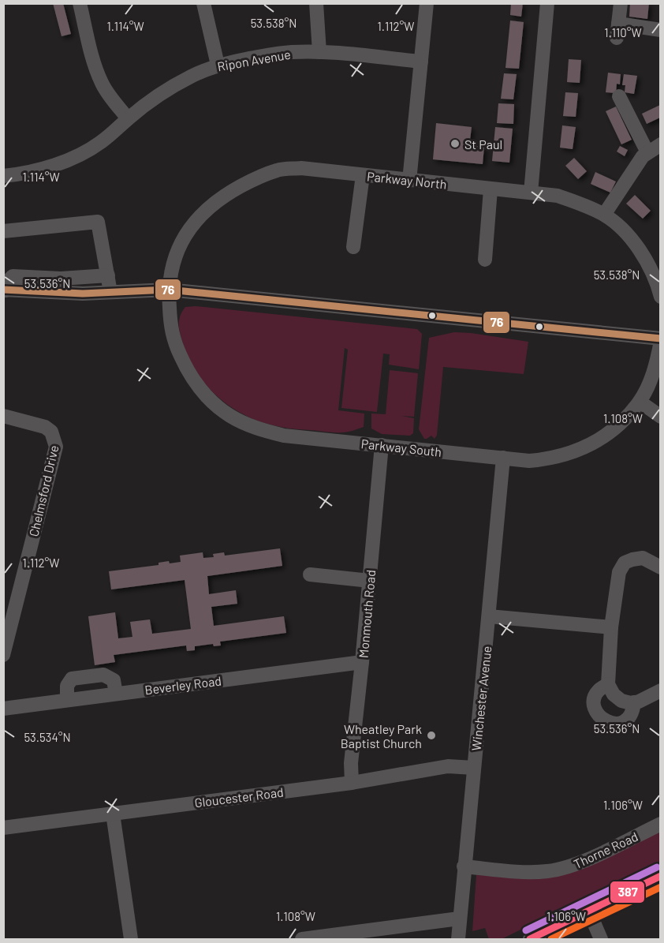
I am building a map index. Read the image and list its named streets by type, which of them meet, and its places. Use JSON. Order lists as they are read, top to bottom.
{
  "streets": {
    "street": [
      "Ripon Avenue",
      "Parkway North",
      "Parkway South",
      "Chelmsford Drive",
      "Monmouth Road",
      "Beverley Road",
      "Winchester Avenue",
      "Gloucester Road",
      "Thorne Road"
    ]
  },
  "crossings": [
    ["Parkway North", "Parkway South"],
    ["Parkway South", "Monmouth Road"],
    ["Parkway South", "Winchester Avenue"],
    ["Monmouth Road", "Beverley Road"],
    ["Monmouth Road", "Gloucester Road"],
    ["Winchester Avenue", "Gloucester Road"],
    ["Winchester Avenue", "Thorne Road"]
  ],
  "places": ["St Paul", "Wheatley Park Baptist Church"],
  "lines": ["transit line 76", "transit line 387"],
  "coordinates": [
    "53.538°N",
    "1.114°W",
    "1.112°W",
    "1.110°W",
    "53.536°N",
    "1.108°W",
    "53.534°N",
    "1.106°W"
  ]
}
